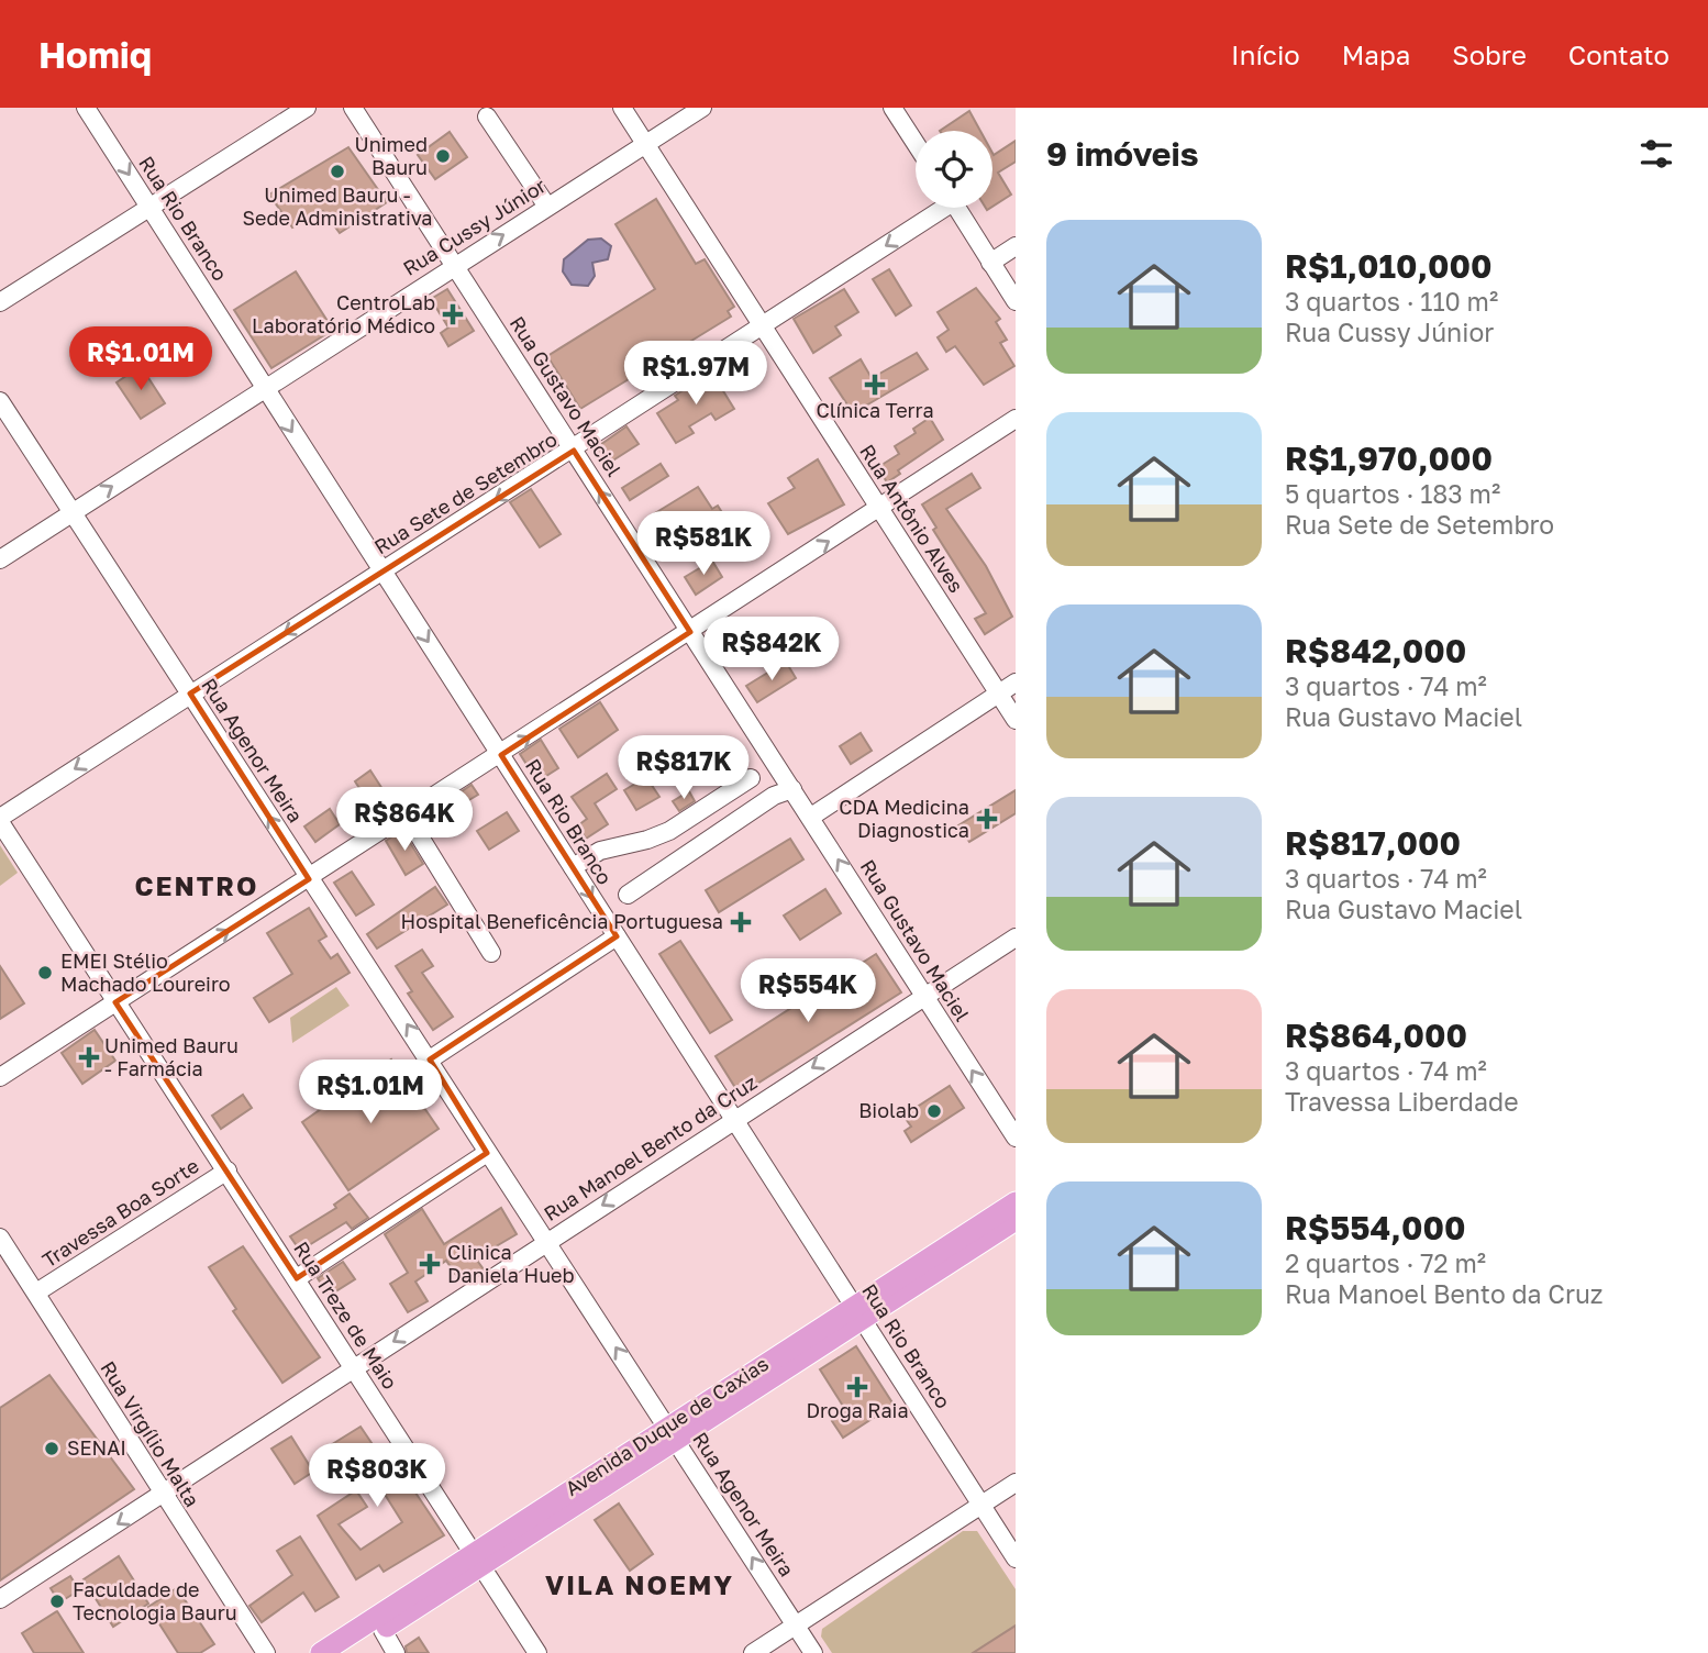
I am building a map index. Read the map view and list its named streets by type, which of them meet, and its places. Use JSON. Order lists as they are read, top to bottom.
{
  "streets": {
    "main road": ["Avenida Duque de Caxias"],
    "street": [
      "Rua Rio Branco",
      "Rua Cussy Júnior",
      "Rua Gustavo Maciel",
      "Rua Sete de Setembro",
      "Rua Antônio Alves",
      "Rua Agenor Meira",
      "Rua Manoel Bento da Cruz",
      "Travessa Boa Sorte",
      "Rua Treze de Maio",
      "Rua Virgílio Malta"
    ]
  },
  "crossings": [
    ["Rua Rio Branco", "Rua Cussy Júnior"],
    ["Rua Rio Branco", "Rua Sete de Setembro"],
    ["Rua Rio Branco", "Rua Manoel Bento da Cruz"],
    ["Rua Rio Branco", "Avenida Duque de Caxias"],
    ["Rua Cussy Júnior", "Rua Gustavo Maciel"],
    ["Rua Cussy Júnior", "Rua Antônio Alves"],
    ["Rua Cussy Júnior", "Rua Agenor Meira"],
    ["Rua Gustavo Maciel", "Rua Sete de Setembro"],
    ["Rua Gustavo Maciel", "Rua Manoel Bento da Cruz"],
    ["Rua Sete de Setembro", "Rua Antônio Alves"],
    ["Rua Sete de Setembro", "Rua Agenor Meira"],
    ["Rua Sete de Setembro", "Rua Treze de Maio"],
    ["Rua Agenor Meira", "Rua Manoel Bento da Cruz"],
    ["Rua Agenor Meira", "Avenida Duque de Caxias"],
    ["Rua Manoel Bento da Cruz", "Rua Treze de Maio"],
    ["Rua Manoel Bento da Cruz", "Rua Virgílio Malta"],
    ["Travessa Boa Sorte", "Rua Treze de Maio"],
    ["Travessa Boa Sorte", "Rua Virgílio Malta"],
    ["Rua Treze de Maio", "Avenida Duque de Caxias"]
  ],
  "one_way": [
    "Rua Rio Branco",
    "Rua Cussy Júnior",
    "Rua Gustavo Maciel",
    "Rua Sete de Setembro",
    "Rua Agenor Meira",
    "Rua Manoel Bento da Cruz"
  ],
  "districts": ["CENTRO", "VILA NOEMY"],
  "places": {
    "other": [
      "Unimed Bauru",
      "Unimed Bauru - Sede Administrativa",
      "EMEI Stélio Machado Loureiro",
      "Biolab",
      "SENAI",
      "Faculdade de Tecnologia Bauru"
    ],
    "health": [
      "CentroLab Laboratório Médico",
      "Clínica Terra",
      "CDA Medicina Diagnostica",
      "Hospital Beneficência Portuguesa",
      "Unimed Bauru - Farmácia",
      "Clinica Daniela Hueb",
      "Droga Raia"
    ]
  },
  "page": {
    "header": "Homiq",
    "nav": [
      "Início",
      "Mapa",
      "Sobre",
      "Contato"
    ],
    "heading": "9 imóveis",
    "list": [
      {
        "name": "R$1,010,000",
        "note": "3 quartos · 110 m² · Rua Cussy Júnior"
      },
      {
        "name": "R$1,970,000",
        "note": "5 quartos · 183 m² · Rua Sete de Setembro"
      },
      {
        "name": "R$842,000",
        "note": "3 quartos · 74 m² · Rua Gustavo Maciel"
      },
      {
        "name": "R$817,000",
        "note": "3 quartos · 74 m² · Rua Gustavo Maciel"
      },
      {
        "name": "R$864,000",
        "note": "3 quartos · 74 m² · Travessa Liberdade"
      },
      {
        "name": "R$554,000",
        "note": "2 quartos · 72 m² · Rua Manoel Bento da Cruz"
      }
    ],
    "price": [
      "R$1.01M",
      "R$1.97M",
      "R$581K",
      "R$842K",
      "R$817K",
      "R$864K",
      "R$554K",
      "R$1.01M",
      "R$803K"
    ]
  }
}
